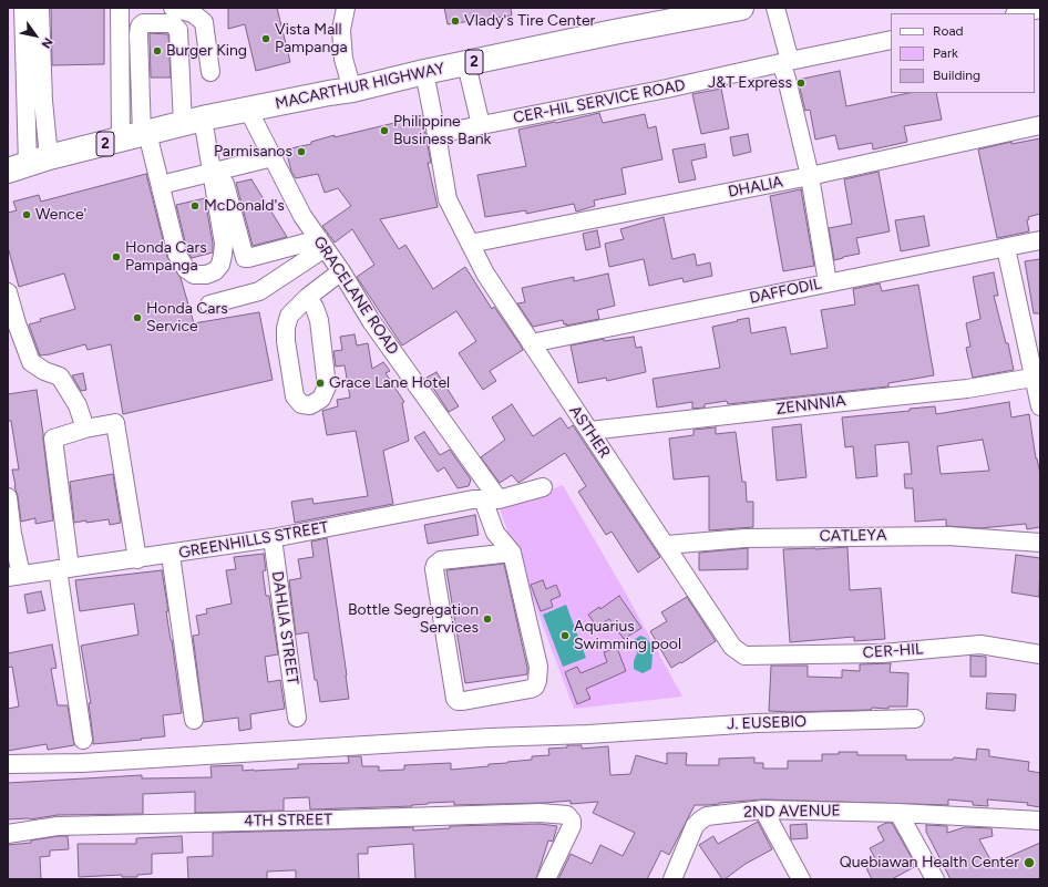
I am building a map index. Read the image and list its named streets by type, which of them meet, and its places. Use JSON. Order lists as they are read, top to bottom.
{
  "streets": {
    "highway": ["2", "MACARTHUR HIGHWAY"],
    "street": [
      "CER-HIL SERVICE ROAD",
      "DHALIA",
      "DAFFODIL",
      "GRACELANE ROAD",
      "ZENNNIA",
      "ASTHER",
      "CATLEYA",
      "GREENHILLS STREET",
      "DAHLIA STREET",
      "CER-HIL",
      "J. EUSEBIO",
      "2ND AVENUE",
      "4TH STREET"
    ]
  },
  "crossings": [
    ["MACARTHUR HIGHWAY", "GRACELANE ROAD"],
    ["MACARTHUR HIGHWAY", "ASTHER"],
    ["CER-HIL SERVICE ROAD", "ASTHER"],
    ["DHALIA", "ASTHER"],
    ["DAFFODIL", "ASTHER"],
    ["GRACELANE ROAD", "GREENHILLS STREET"],
    ["ZENNNIA", "ASTHER"],
    ["ASTHER", "CATLEYA"],
    ["ASTHER", "CER-HIL"],
    ["GREENHILLS STREET", "DAHLIA STREET"]
  ],
  "places": [
    "Vlady's Tire Center",
    "Vista Mall Pampanga",
    "Burger King",
    "J&T Express",
    "Philippine Business Bank",
    "Parmisanos",
    "McDonald's",
    "Wence'",
    "Honda Cars Pampanga",
    "Honda Cars Service",
    "Grace Lane Hotel",
    "Bottle Segregation Services",
    "Aquarius Swimming pool",
    "Quebiawan Health Center"
  ],
  "legend": ["Road", "Park", "Building"],
  "north": "bottom right"
}
